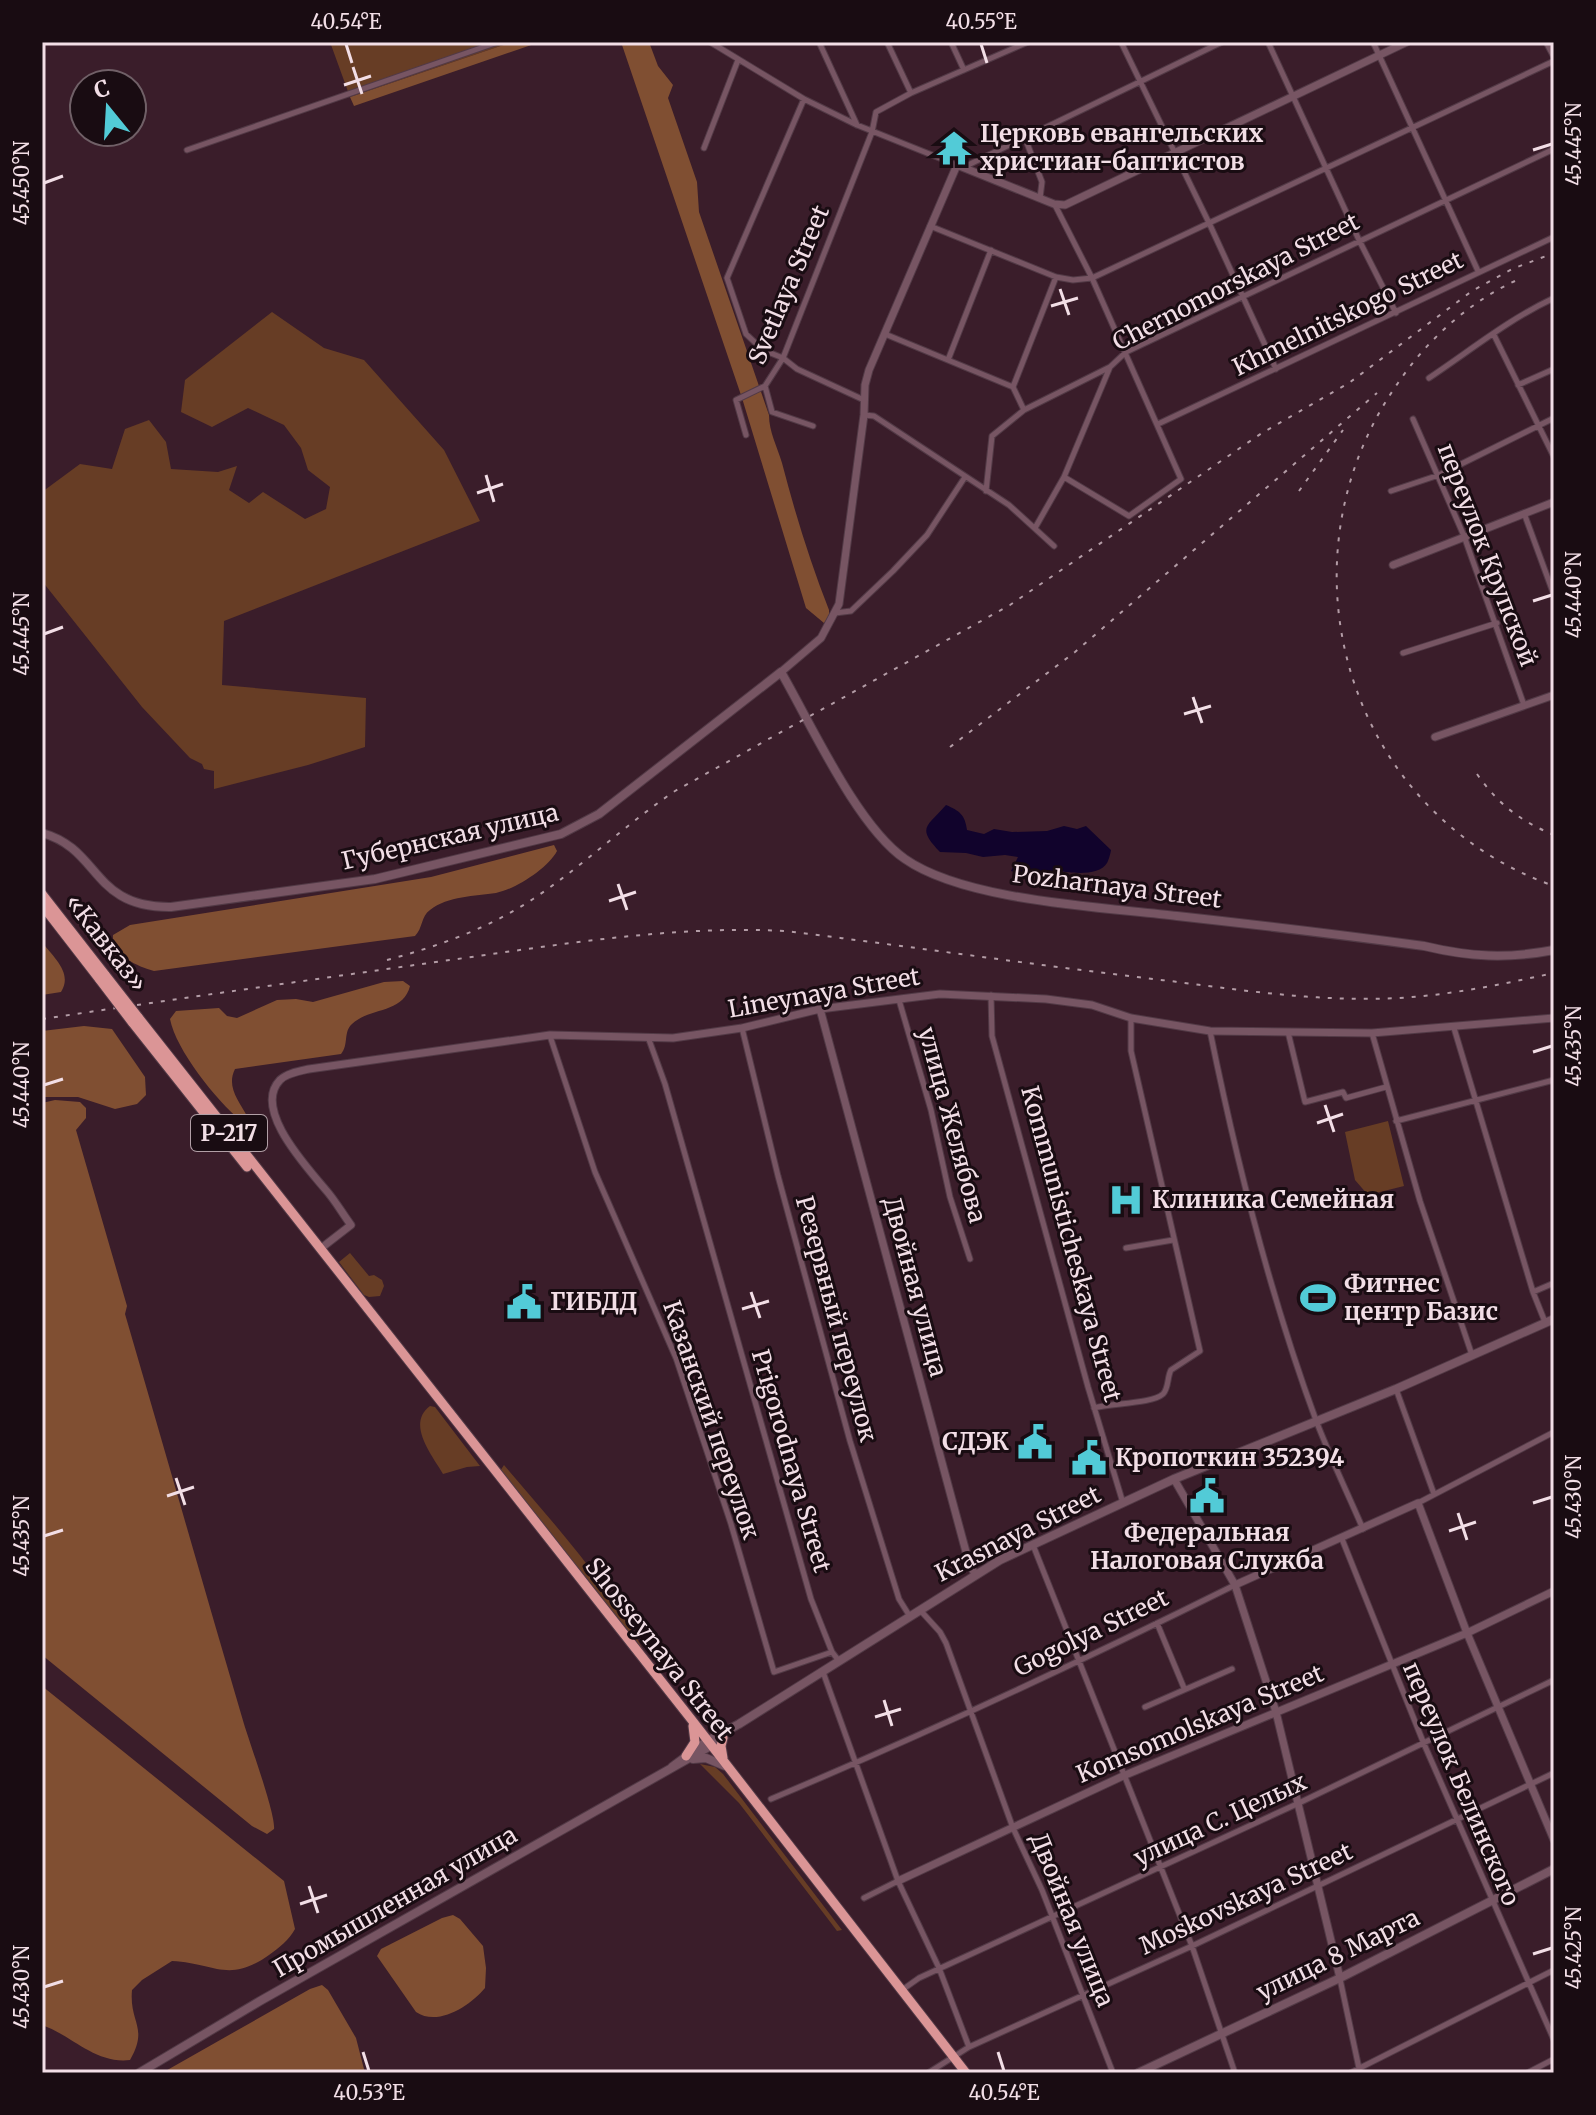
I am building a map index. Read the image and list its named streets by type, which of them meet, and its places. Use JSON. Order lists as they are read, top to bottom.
{
  "streets": {
    "highway": ["«Кавказ»", "Р-217", "Shosseynaya Street"],
    "main road": [
      "Губернская улица",
      "Pozharnaya Street",
      "Krasnaya Street",
      "Промышленная улица",
      "улица 8 Марта"
    ],
    "street": [
      "Chernomorskaya Street",
      "Svetlaya Street",
      "Khmelnitskogo Street",
      "переулок Крупской",
      "Lineynaya Street",
      "улица Желябова",
      "Kommunisticheskaya Street",
      "Двойная улица",
      "Резервный переулок",
      "Казанский переулок",
      "Prigorodnaya Street",
      "Gogolya Street",
      "Komsomolskaya Street",
      "переулок Белинского",
      "улица С. Целых",
      "Moskovskaya Street"
    ]
  },
  "crossings": [
    ["Губернская улица", "Pozharnaya Street"],
    ["«Кавказ»", "Shosseynaya Street"],
    ["Lineynaya Street", "улица Желябова"],
    ["Lineynaya Street", "Kommunisticheskaya Street"],
    ["Lineynaya Street", "Двойная улица"],
    ["Lineynaya Street", "Резервный переулок"],
    ["Lineynaya Street", "Казанский переулок"],
    ["Lineynaya Street", "Prigorodnaya Street"],
    ["Lineynaya Street", "Shosseynaya Street"],
    ["Kommunisticheskaya Street", "Krasnaya Street"],
    ["Двойная улица", "Krasnaya Street"],
    ["Двойная улица", "Gogolya Street"],
    ["Двойная улица", "Komsomolskaya Street"],
    ["Двойная улица", "улица С. Целых"],
    ["Двойная улица", "Moskovskaya Street"],
    ["Резервный переулок", "Krasnaya Street"],
    ["Казанский переулок", "Prigorodnaya Street"],
    ["Prigorodnaya Street", "Krasnaya Street"],
    ["Krasnaya Street", "Shosseynaya Street"],
    ["Krasnaya Street", "Промышленная улица"],
    ["Gogolya Street", "переулок Белинского"],
    ["Shosseynaya Street", "улица С. Целых"],
    ["Shosseynaya Street", "Moskovskaya Street"],
    ["Komsomolskaya Street", "переулок Белинского"],
    ["переулок Белинского", "улица С. Целых"],
    ["переулок Белинского", "Moskovskaya Street"],
    ["переулок Белинского", "улица 8 Марта"]
  ],
  "places": {
    "temple": ["Церковь евангельских христиан-баптистов"],
    "hospital": ["Клиника Семейная"],
    "sports": ["Фитнес центр Базис"],
    "public building": [
      "ГИБДД",
      "СДЭК",
      "Кропоткин 352394",
      "Федеральная Налоговая Служба"
    ]
  },
  "north": "top",
  "coordinates": [
    "40.54°E",
    "40.55°E",
    "45.445°N",
    "45.450°N",
    "45.440°N",
    "45.435°N",
    "45.430°N",
    "45.425°N",
    "40.53°E"
  ]
}
